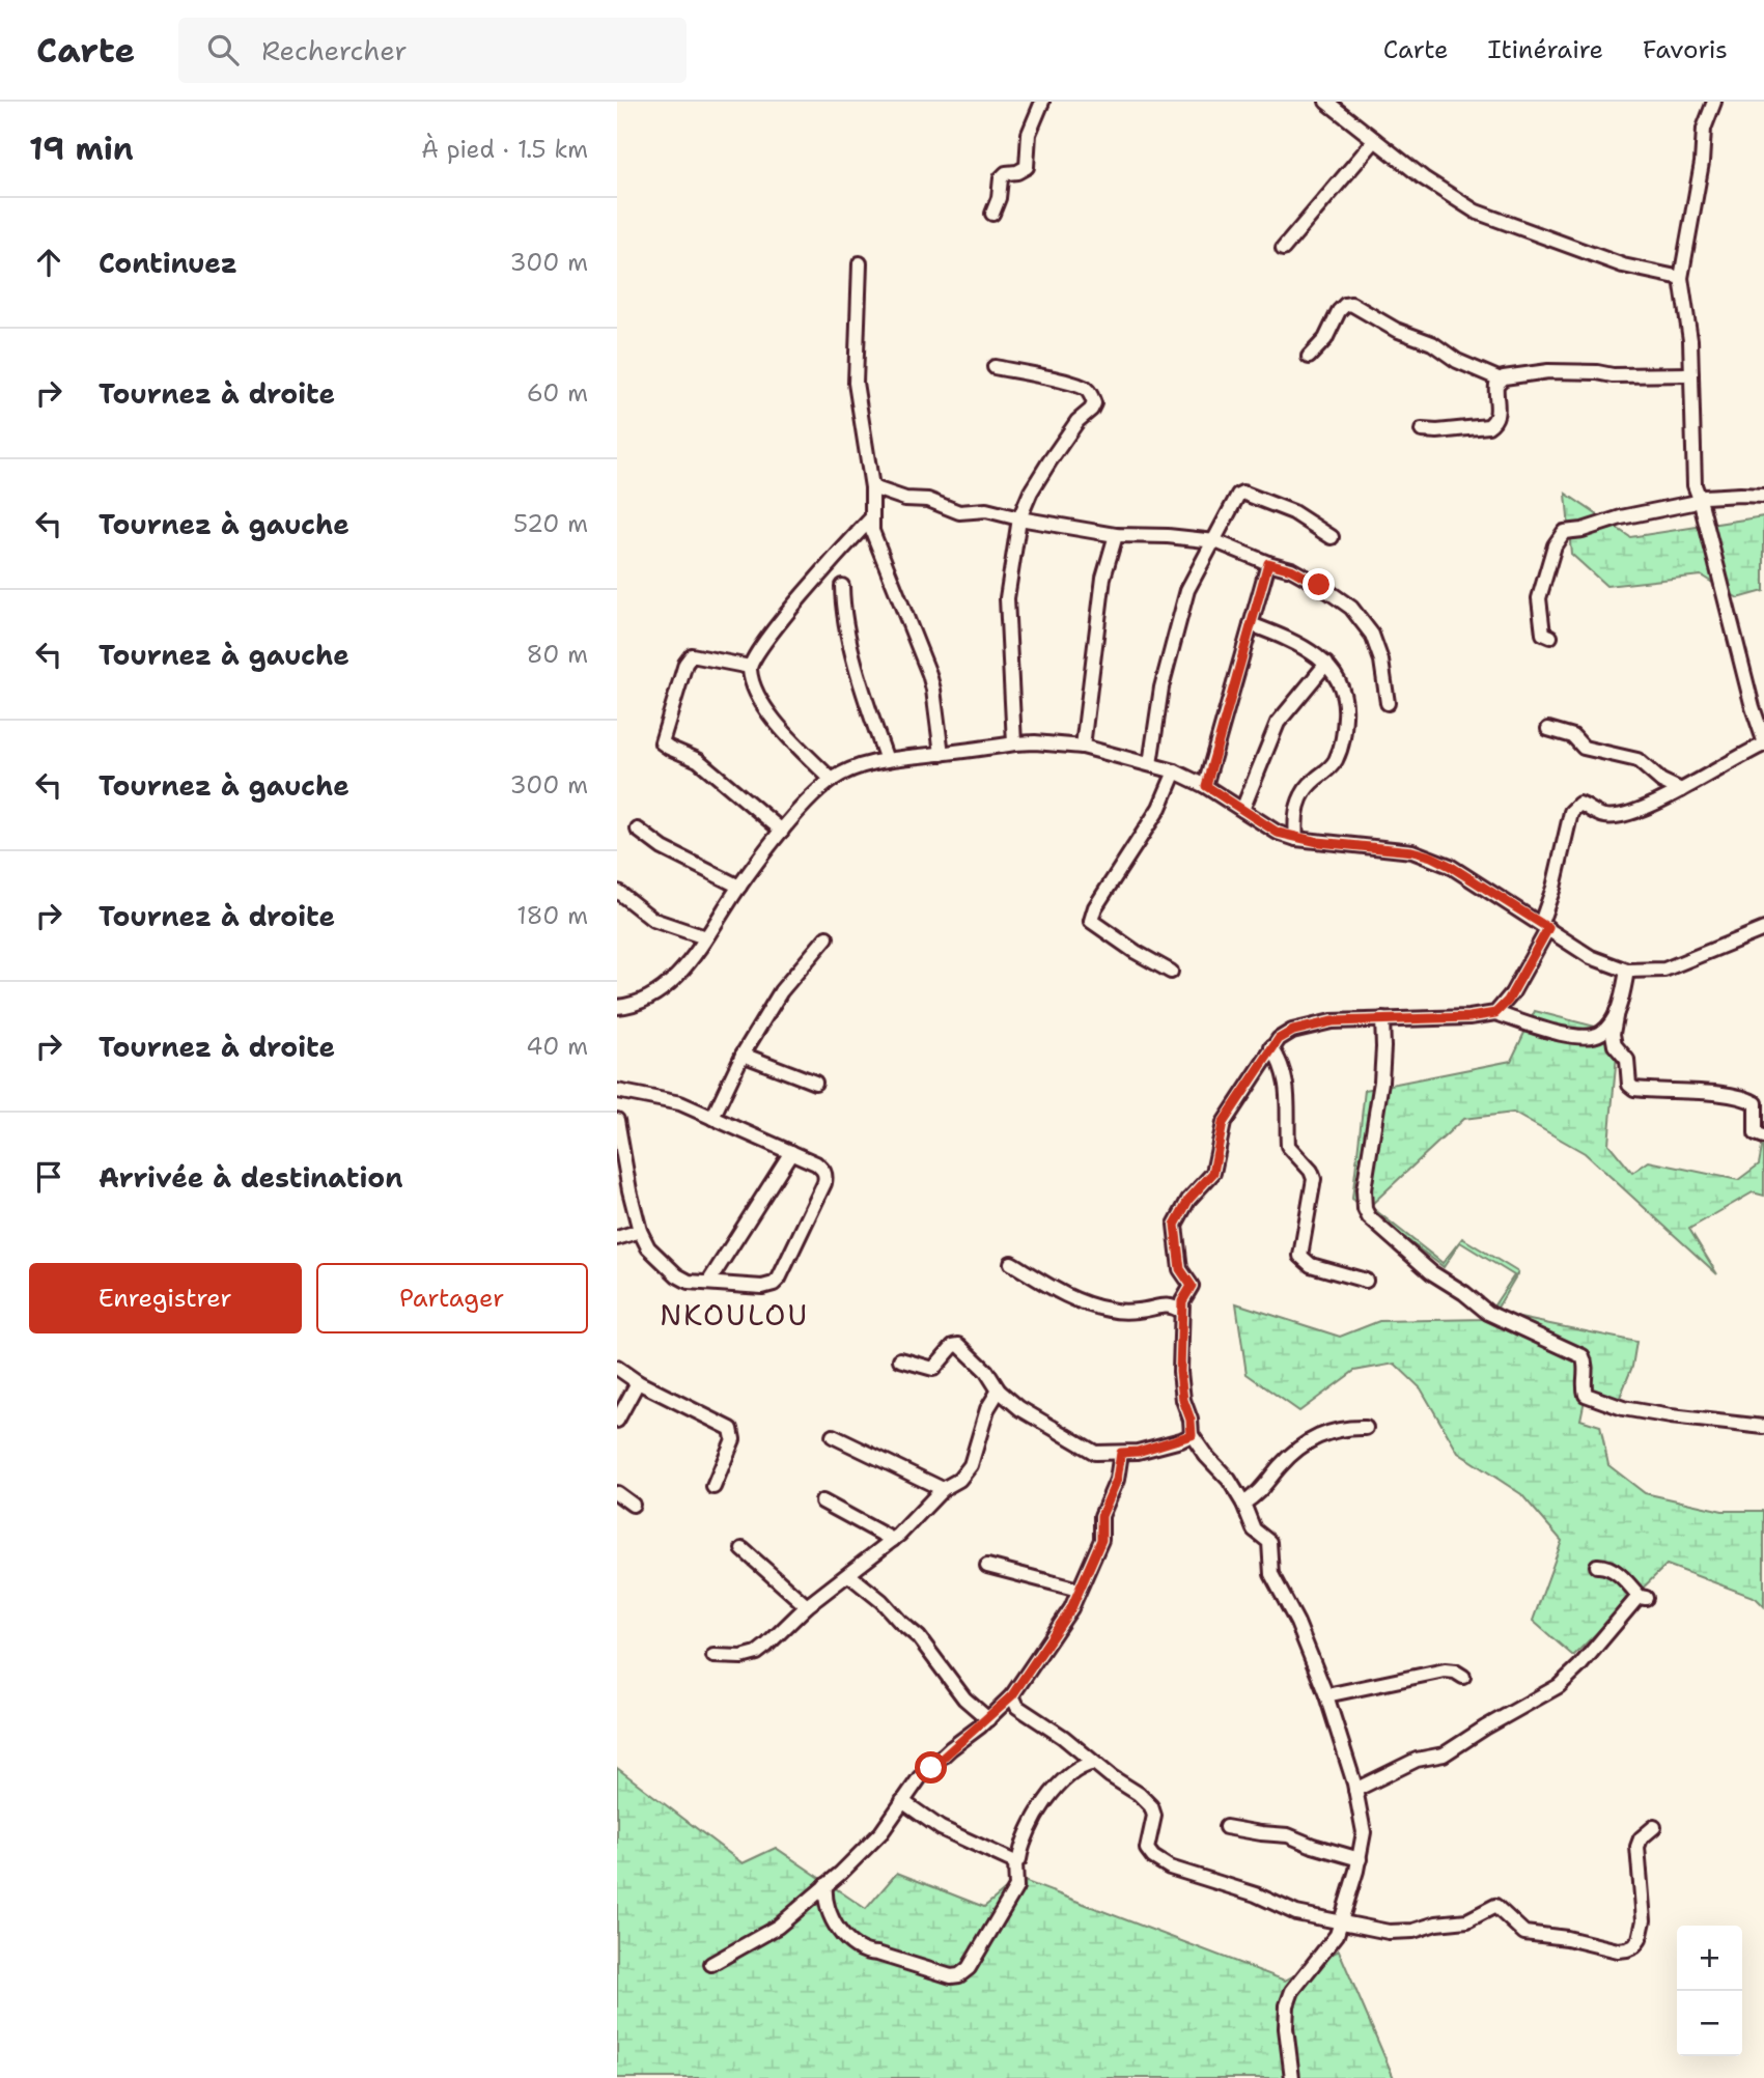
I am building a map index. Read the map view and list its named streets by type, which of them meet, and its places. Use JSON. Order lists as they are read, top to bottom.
{
  "districts": ["NKOULOU"],
  "page": {
    "header": "Carte",
    "search": "Rechercher",
    "nav": ["Carte", "Itinéraire", "Favoris"],
    "heading": ["19 min", "À pied · 1.5 km"],
    "list": [
      ["Continuez", "300 m"],
      ["Tournez à droite", "60 m"],
      ["Tournez à gauche", "520 m"],
      ["Tournez à gauche", "80 m"],
      ["Tournez à gauche", "300 m"],
      ["Tournez à droite", "180 m"],
      ["Tournez à droite", "40 m"],
      "Arrivée à destination"
    ],
    "buttons": ["Enregistrer", "Partager"],
    "map_buttons": ["+", "−"]
  }
}
